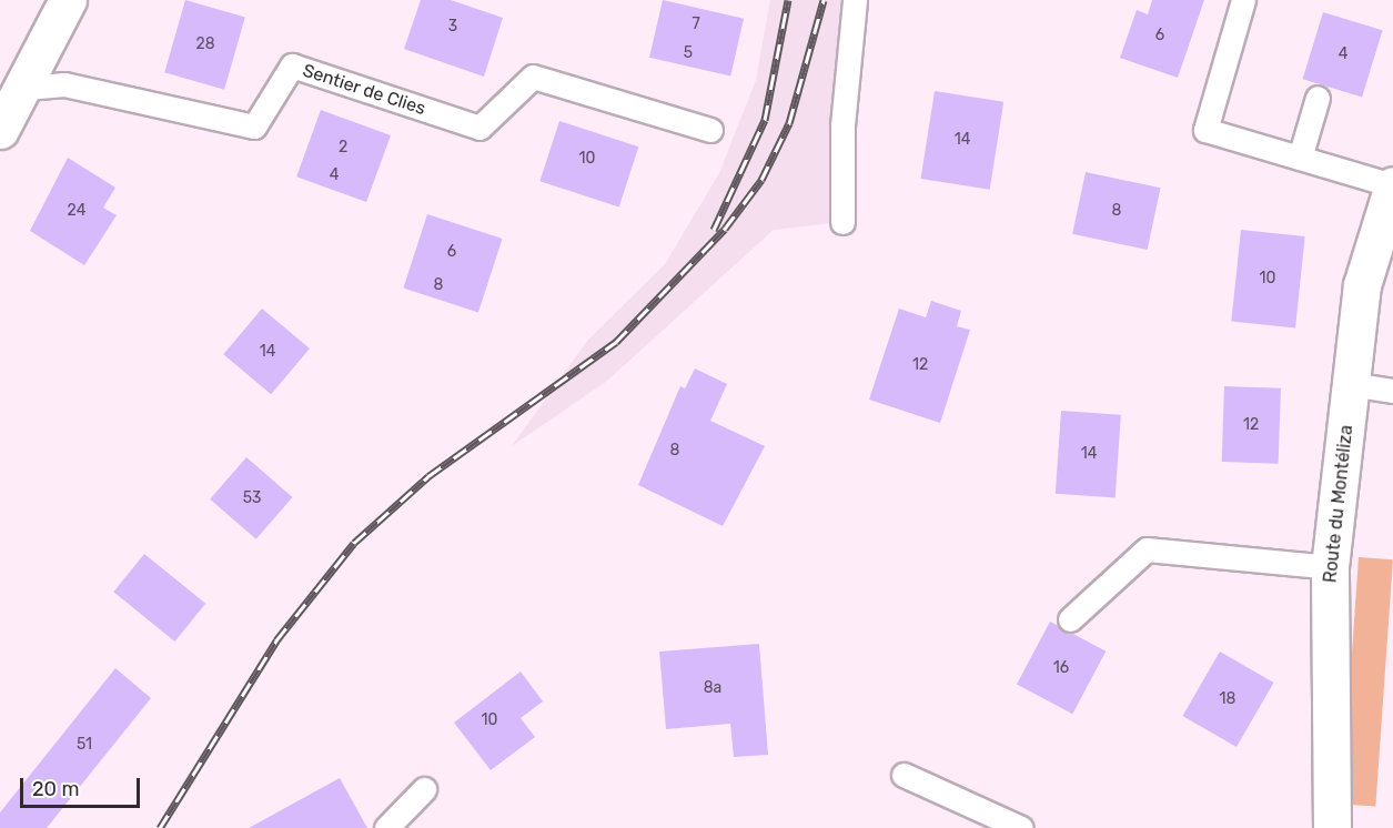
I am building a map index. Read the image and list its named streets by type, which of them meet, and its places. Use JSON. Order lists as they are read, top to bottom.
{
  "streets": {
    "street": ["Route du Montéliza"],
    "lane": ["Sentier de Clies"]
  },
  "house_numbers": [
    "7",
    "3",
    "6",
    "28",
    "5",
    "4",
    "14",
    "2",
    "10",
    "4",
    "24",
    "8",
    "6",
    "10",
    "8",
    "14",
    "12",
    "12",
    "8",
    "14",
    "53",
    "16",
    "8a",
    "18",
    "10",
    "51"
  ],
  "scale_bar": "20 m"
}
